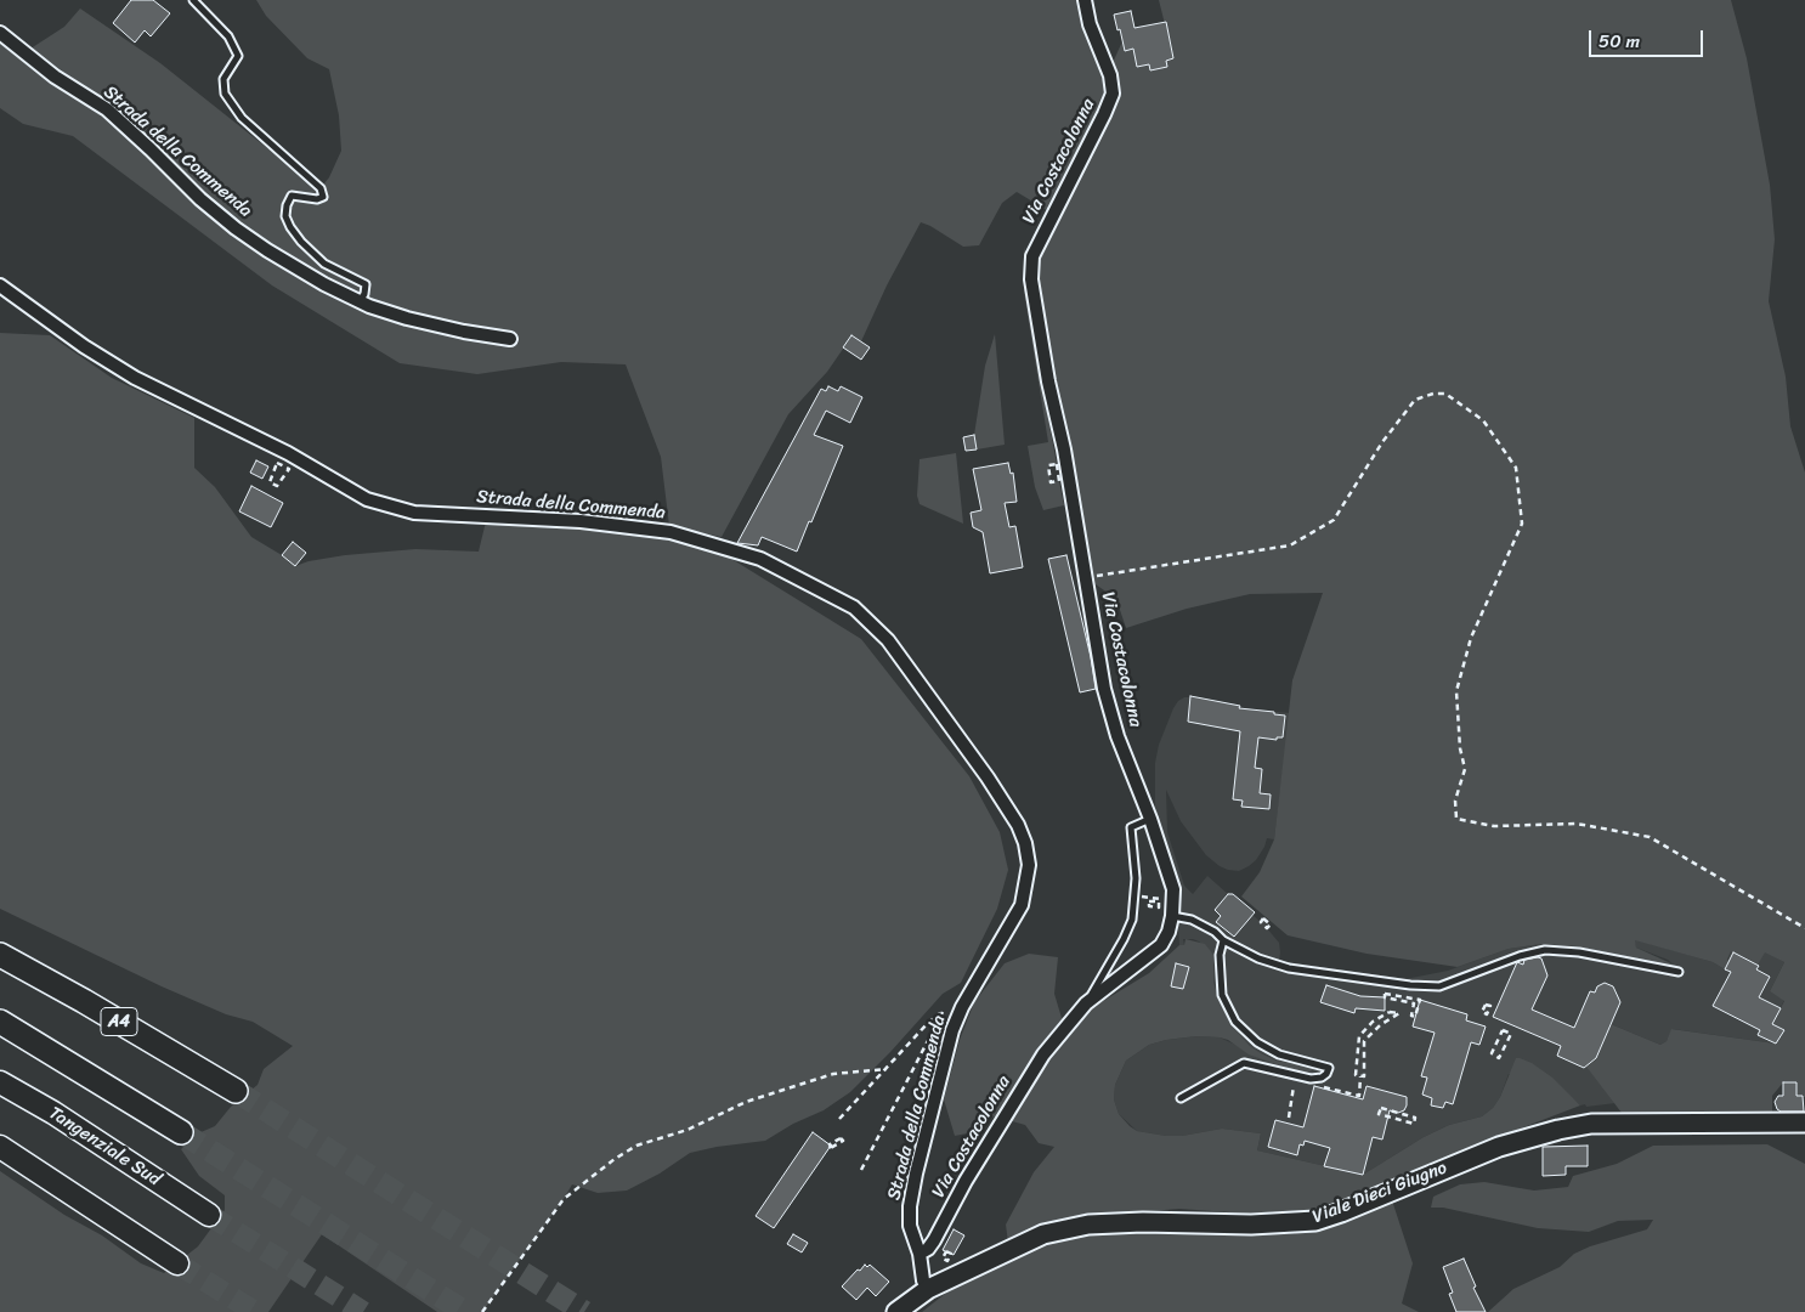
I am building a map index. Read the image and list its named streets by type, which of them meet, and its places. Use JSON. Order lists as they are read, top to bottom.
{
  "streets": {
    "highway": ["A4", "Tangenziale Sud"],
    "main road": ["Viale Dieci Giugno"],
    "street": ["Strada della Commenda", "Via Costacolonna"]
  },
  "crossings": [
    ["Strada della Commenda", "Via Costacolonna"],
    ["Strada della Commenda", "Viale Dieci Giugno"]
  ],
  "scale_bar": "50 m"
}
